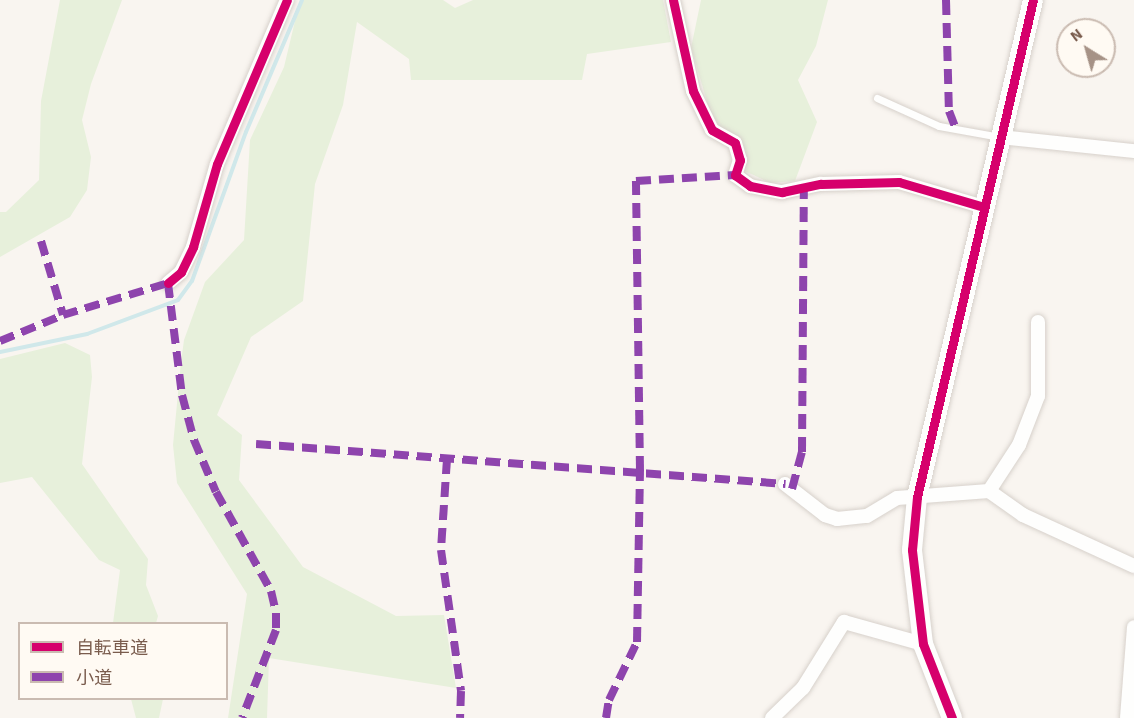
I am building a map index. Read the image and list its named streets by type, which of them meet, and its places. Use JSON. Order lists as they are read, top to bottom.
{
  "legend": ["自転車道", "小道"],
  "north": "top left"
}
